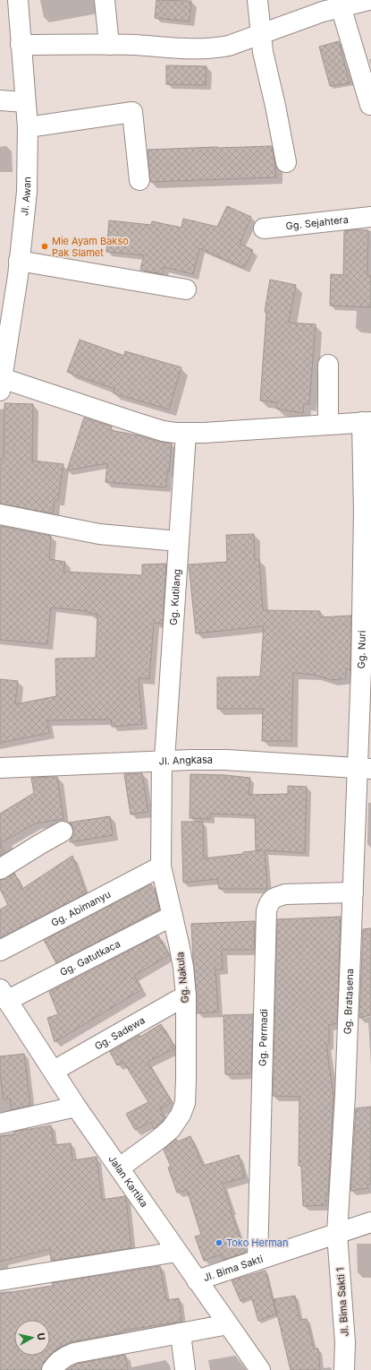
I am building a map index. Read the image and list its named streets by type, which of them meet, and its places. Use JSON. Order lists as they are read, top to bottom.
{
  "streets": {
    "street": [
      "Jl. Awan",
      "Gg. Sejahtera",
      "Gg. Kutilang",
      "Gg. Nuri",
      "Jl. Angkasa",
      "Gg. Abimanyu",
      "Gg. Gatutkaca",
      "Gg. Nakula",
      "Gg. Bratasena",
      "Gg. Sadewa",
      "Gg. Permadi",
      "Jalan Kartika",
      "Jl. Bima Sakti",
      "Jl. Bima Sakti 1"
    ]
  },
  "crossings": [
    ["Gg. Kutilang", "Jl. Angkasa"],
    ["Gg. Kutilang", "Gg. Nakula"],
    ["Gg. Nuri", "Jl. Angkasa"],
    ["Gg. Nuri", "Gg. Bratasena"],
    ["Jl. Angkasa", "Gg. Nakula"],
    ["Jl. Angkasa", "Gg. Bratasena"],
    ["Gg. Abimanyu", "Gg. Nakula"],
    ["Gg. Gatutkaca", "Gg. Nakula"],
    ["Gg. Gatutkaca", "Jalan Kartika"],
    ["Gg. Nakula", "Gg. Sadewa"],
    ["Gg. Nakula", "Jalan Kartika"],
    ["Gg. Bratasena", "Gg. Permadi"],
    ["Gg. Bratasena", "Jl. Bima Sakti"],
    ["Gg. Bratasena", "Jl. Bima Sakti 1"],
    ["Gg. Sadewa", "Jalan Kartika"],
    ["Gg. Permadi", "Jl. Bima Sakti"],
    ["Jalan Kartika", "Jl. Bima Sakti"],
    ["Jl. Bima Sakti", "Jl. Bima Sakti 1"]
  ],
  "places": ["Mie Ayam Bakso Pak Slamet", "Toko Herman"],
  "north": "right"
}
